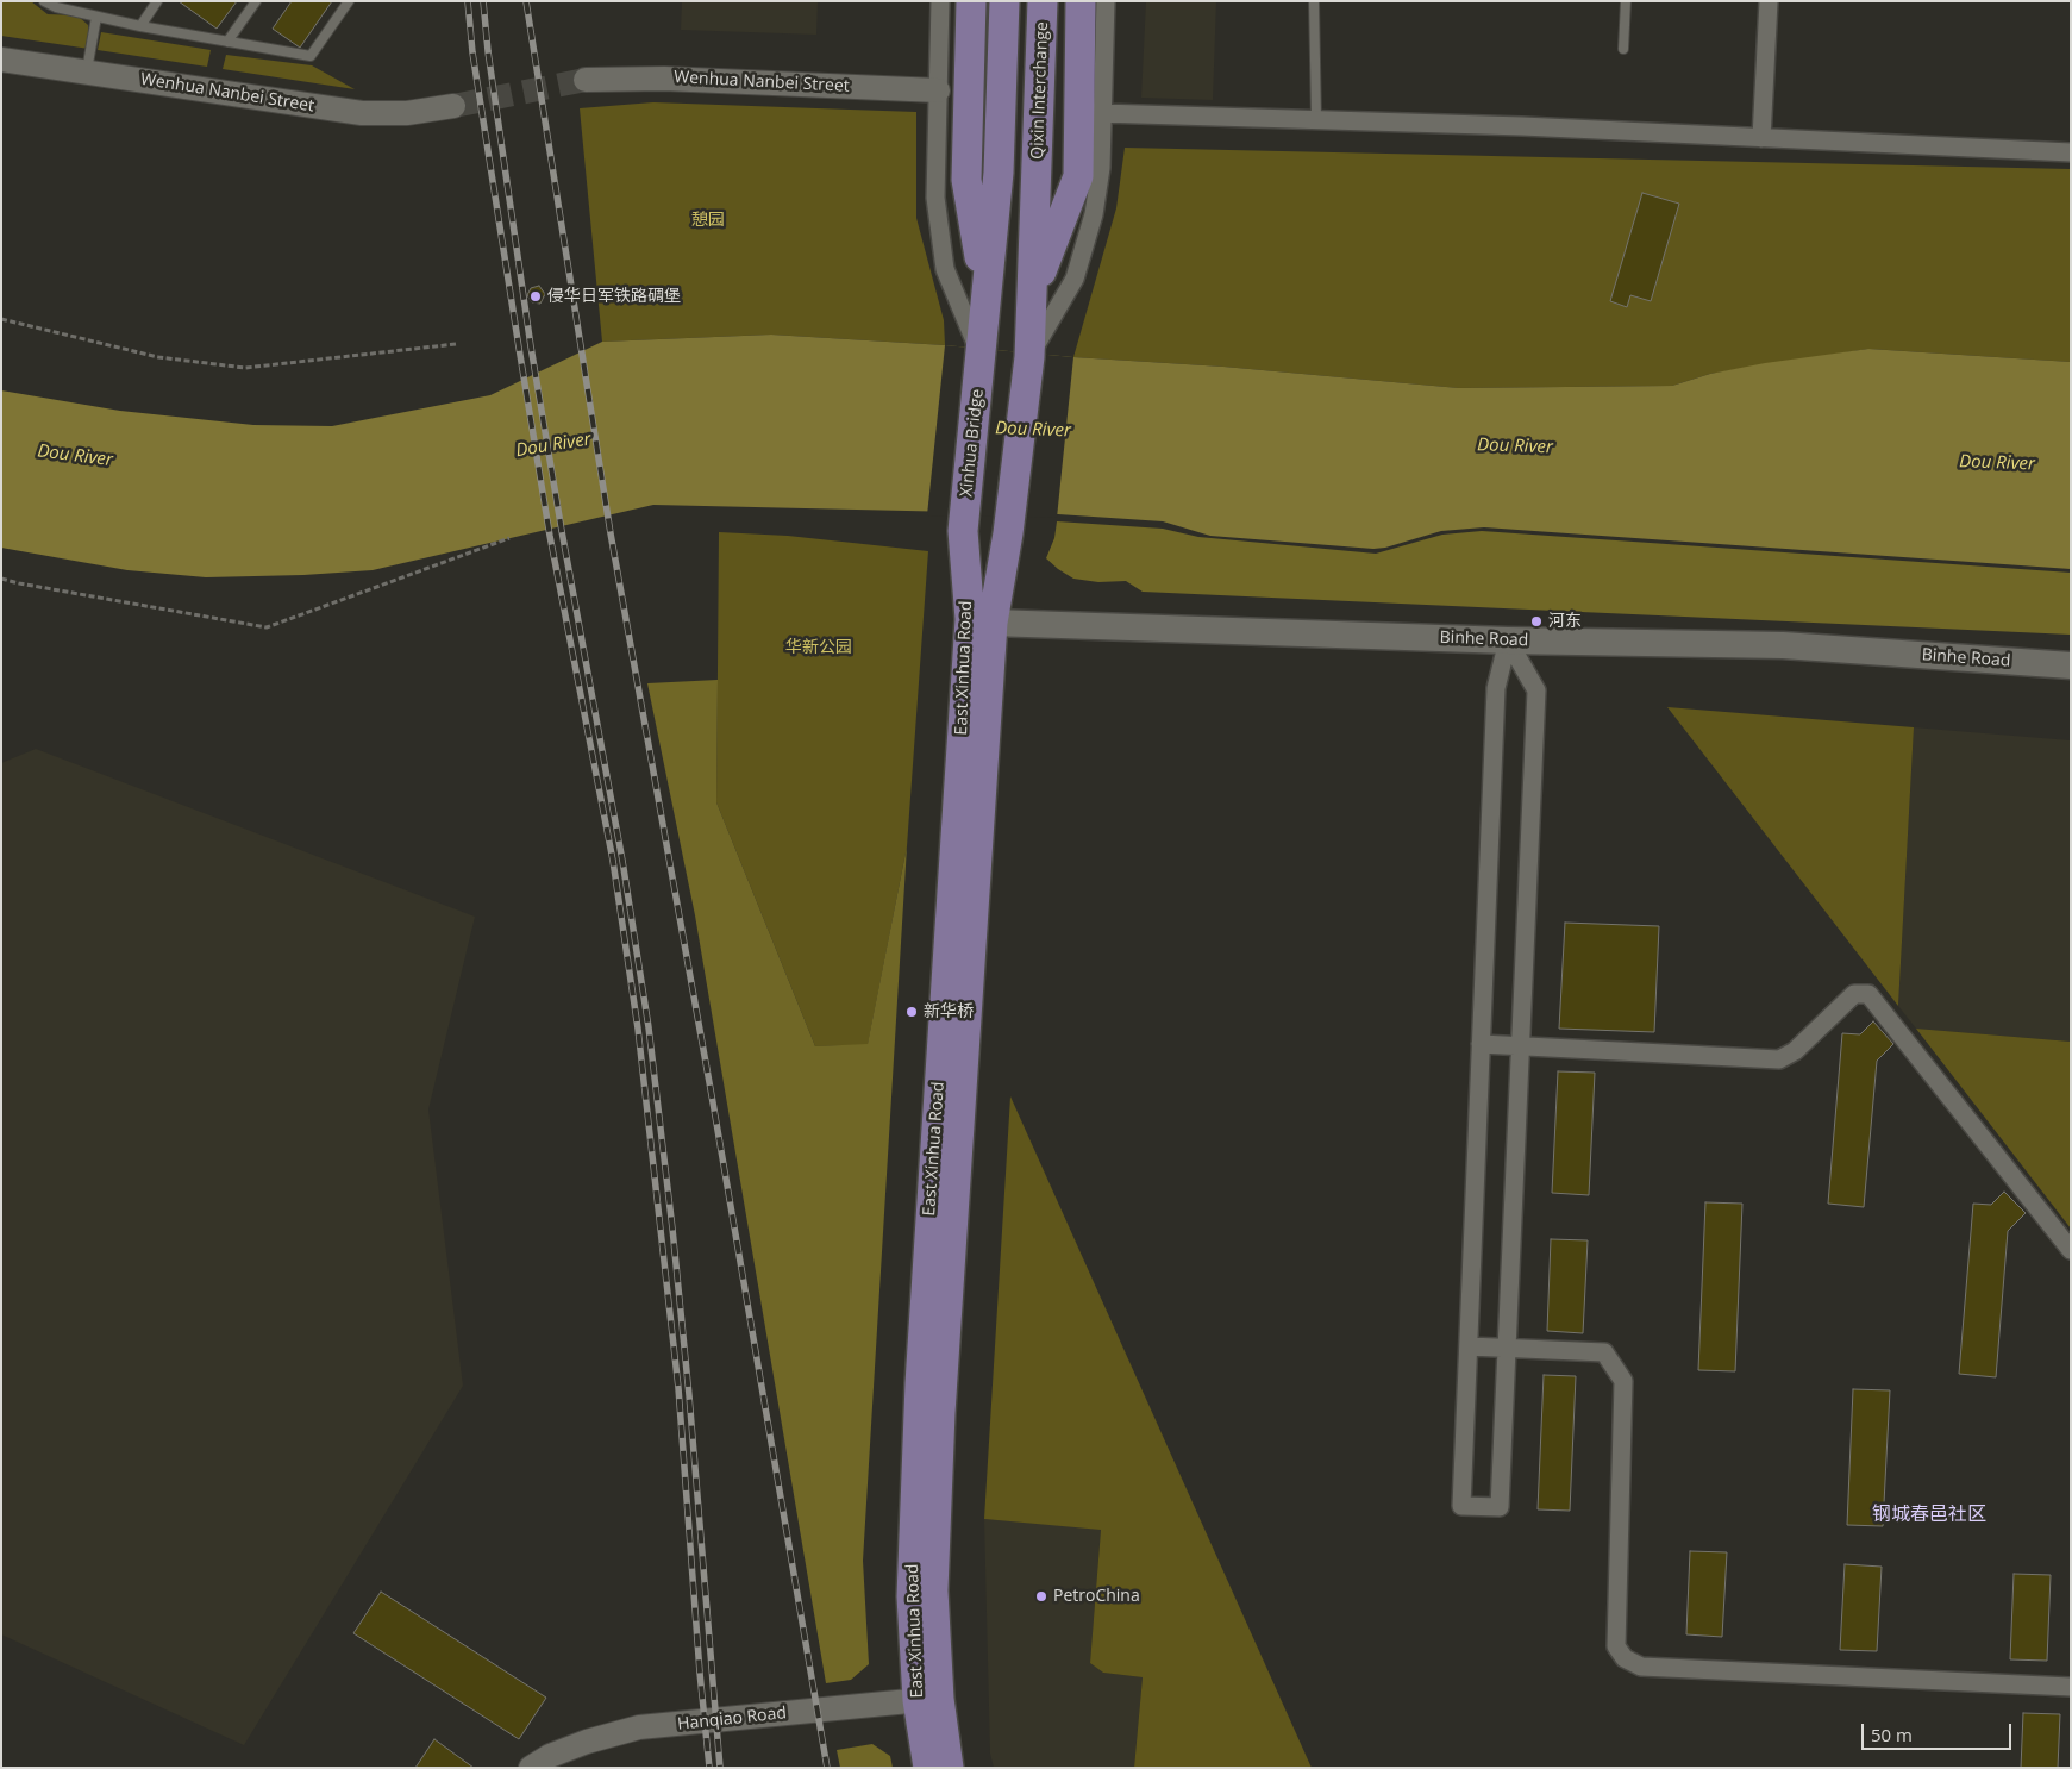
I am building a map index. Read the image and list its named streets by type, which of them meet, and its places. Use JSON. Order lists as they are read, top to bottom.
{
  "streets": {
    "main road": [
      "Qixin Interchange",
      "Xinhua Bridge",
      "Binhe Road",
      "East Xinhua Road"
    ],
    "street": ["Wenhua Nanbei Street", "Hanqiao Road"]
  },
  "crossings": [
    ["Xinhua Bridge", "East Xinhua Road"],
    ["Binhe Road", "East Xinhua Road"],
    ["East Xinhua Road", "Hanqiao Road"]
  ],
  "districts": ["钢城春邑社区"],
  "water": ["Dou River"],
  "parks": ["憩园", "华新公园"],
  "places": [
    "侵华日军铁路碉堡",
    "河东",
    "新华桥",
    "PetroChina"
  ],
  "scale_bar": "50 m"
}
